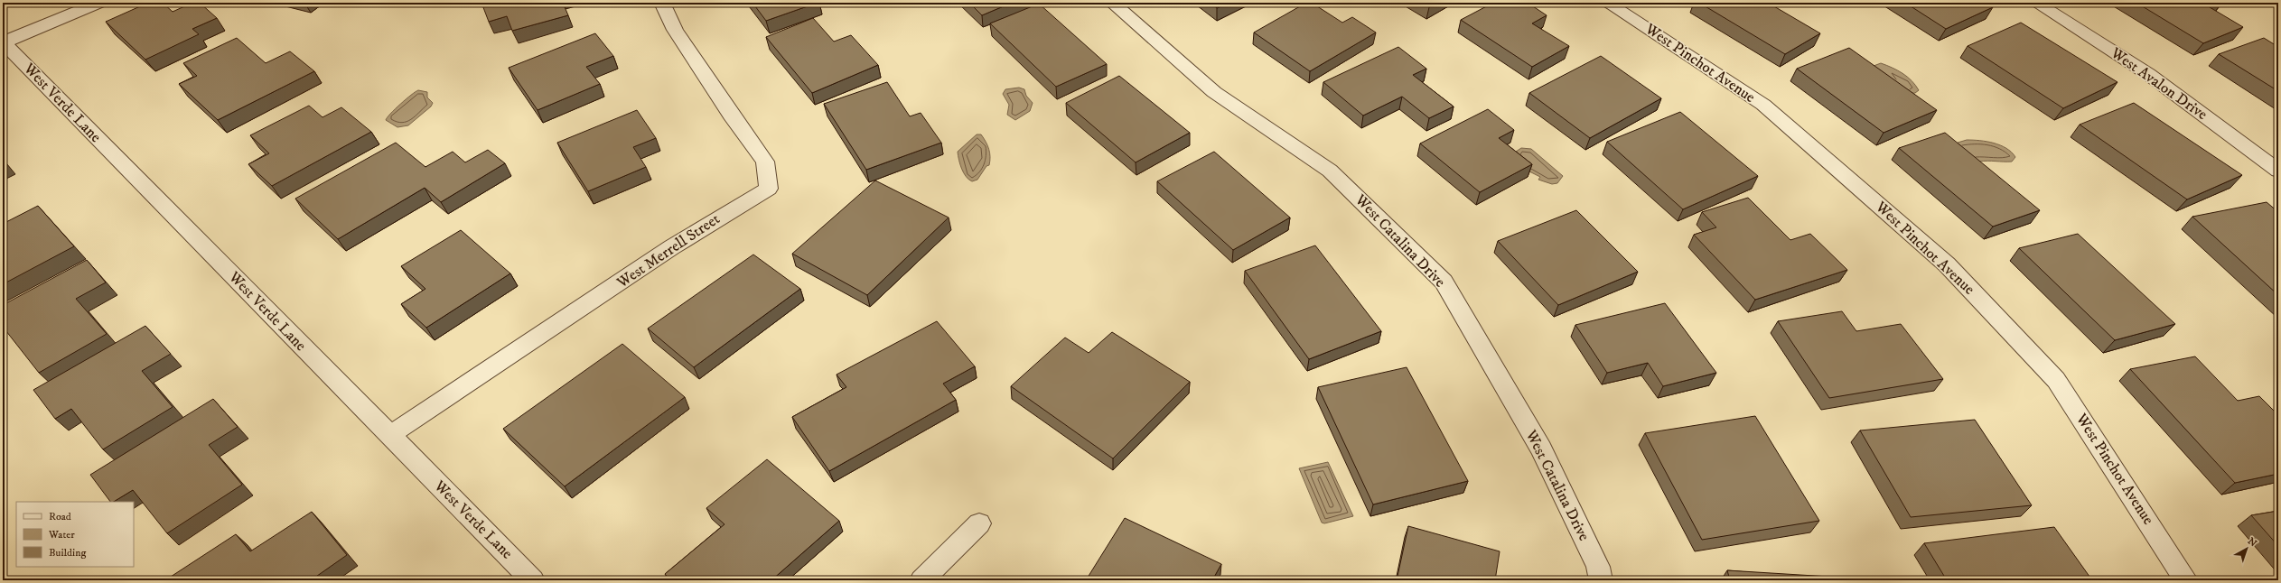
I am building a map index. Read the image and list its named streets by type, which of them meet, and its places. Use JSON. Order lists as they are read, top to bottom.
{
  "streets": {
    "street": [
      "West Pinchot Avenue",
      "West Avalon Drive",
      "West Verde Lane",
      "West Catalina Drive",
      "West Merrell Street"
    ]
  },
  "crossings": [
    ["West Verde Lane", "West Merrell Street"]
  ],
  "legend": ["Road", "Water", "Building"],
  "north": "top right"
}
